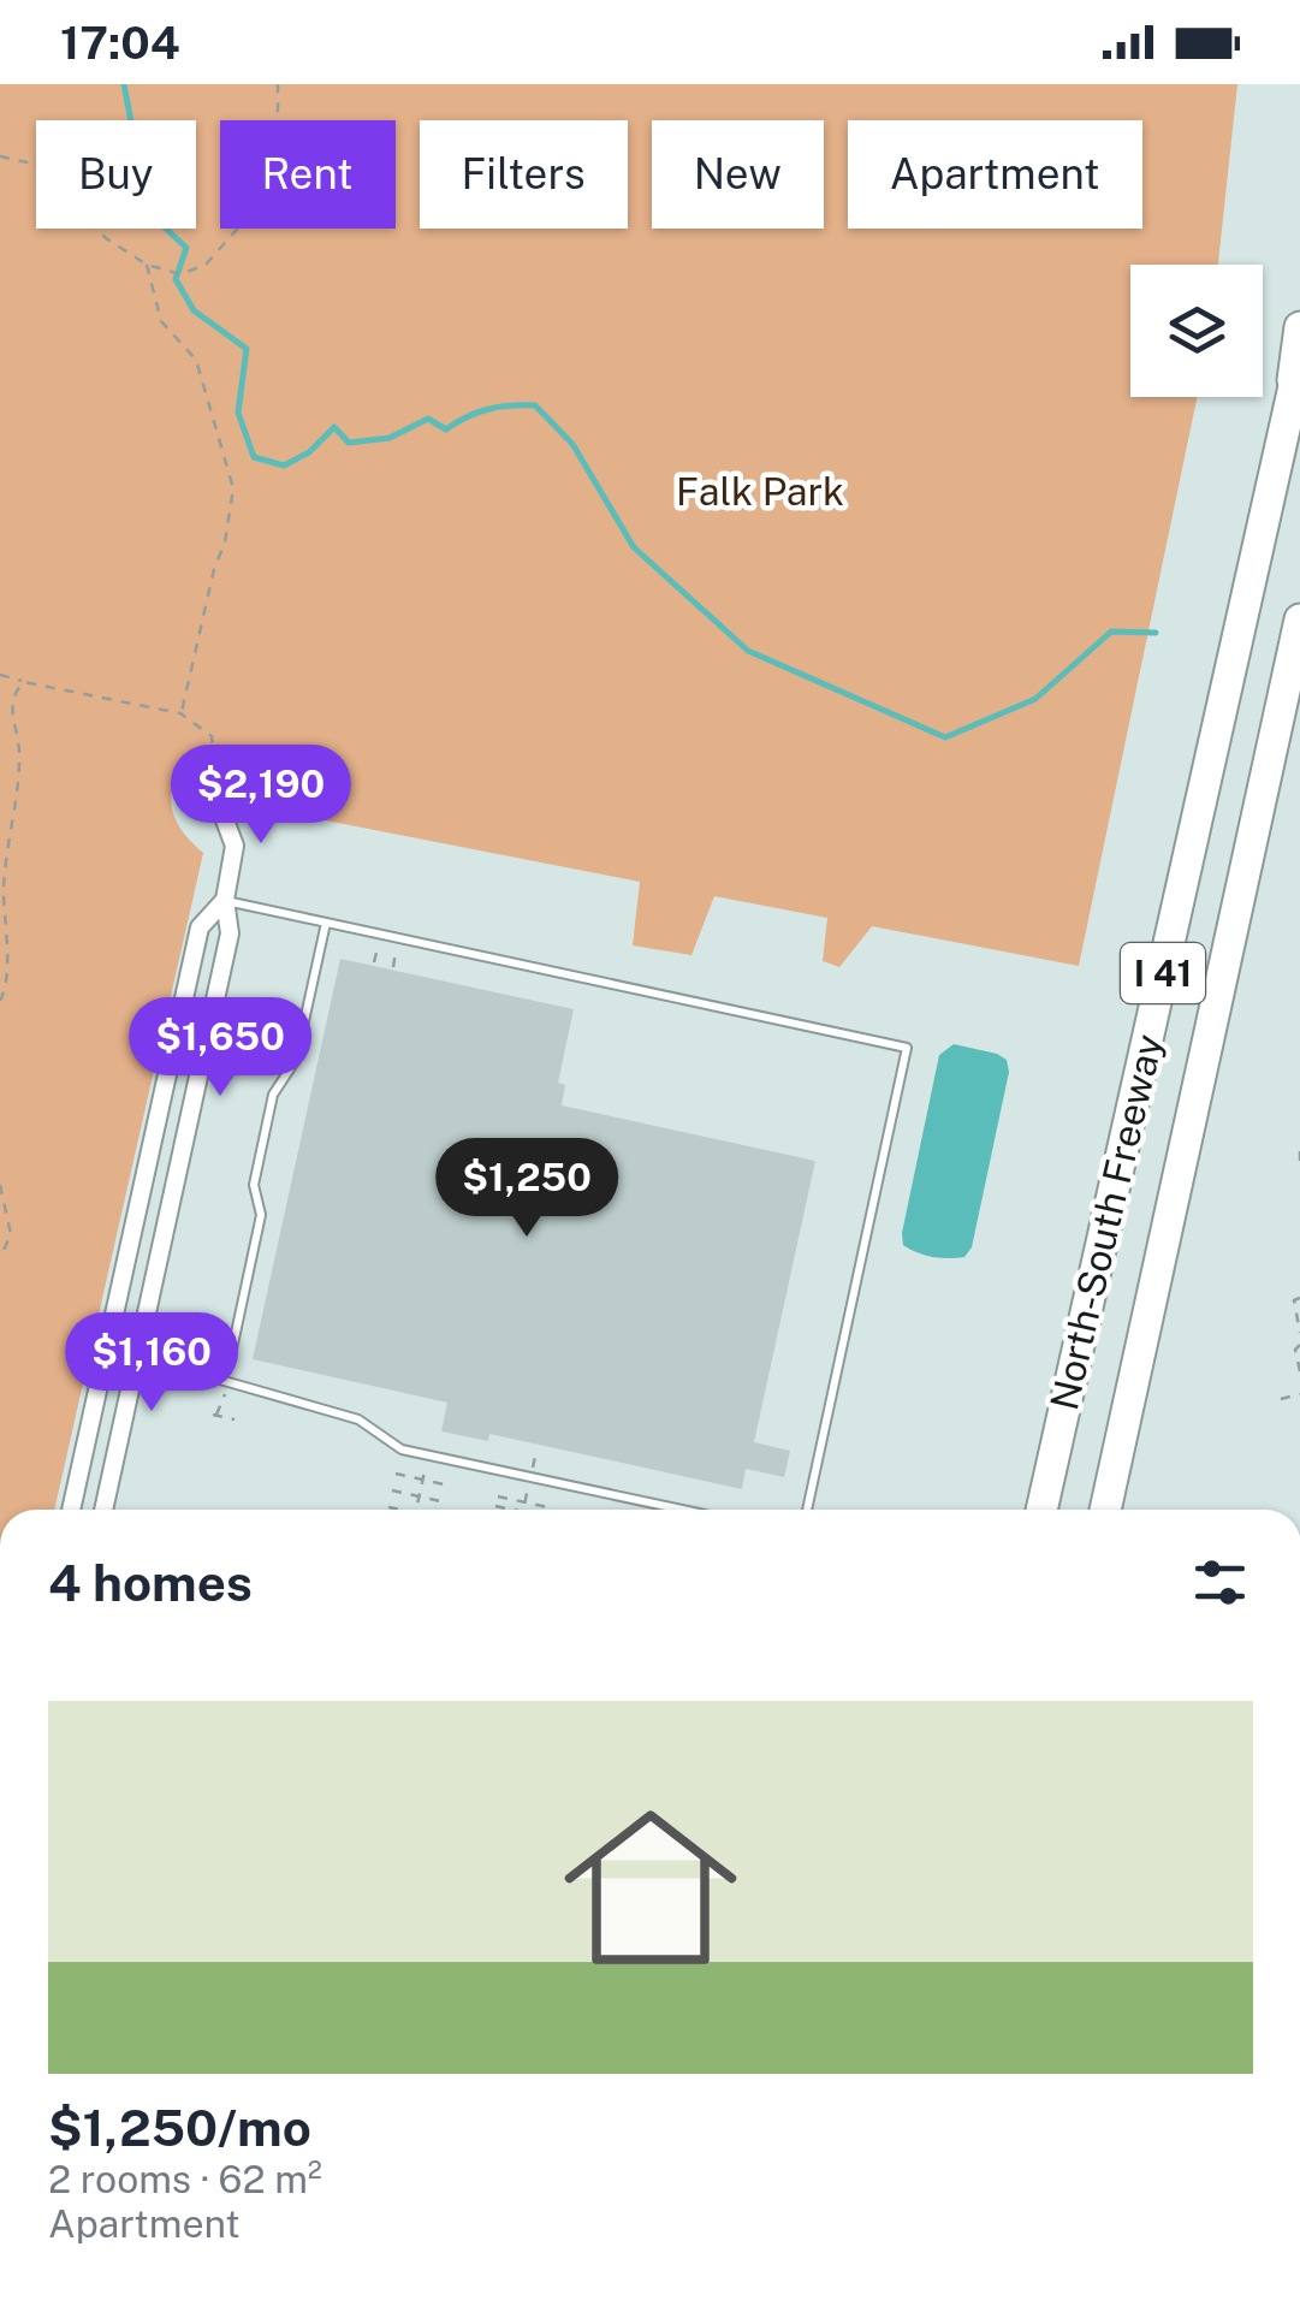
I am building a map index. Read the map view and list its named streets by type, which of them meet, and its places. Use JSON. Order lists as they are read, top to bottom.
{
  "streets": {
    "highway": ["I 41", "North-South Freeway"]
  },
  "parks": ["Falk Park"],
  "page": {
    "status": "17:04",
    "chip": [
      "Buy",
      "Rent",
      "Filters",
      "New",
      "Apartment"
    ],
    "price": [
      "$2,190",
      "$1,650",
      "$1,250",
      "$1,160"
    ],
    "heading": "4 homes",
    "list": [
      {
        "name": "$1,250/mo",
        "note": "2 rooms · 62 m² · Apartment"
      }
    ]
  }
}
